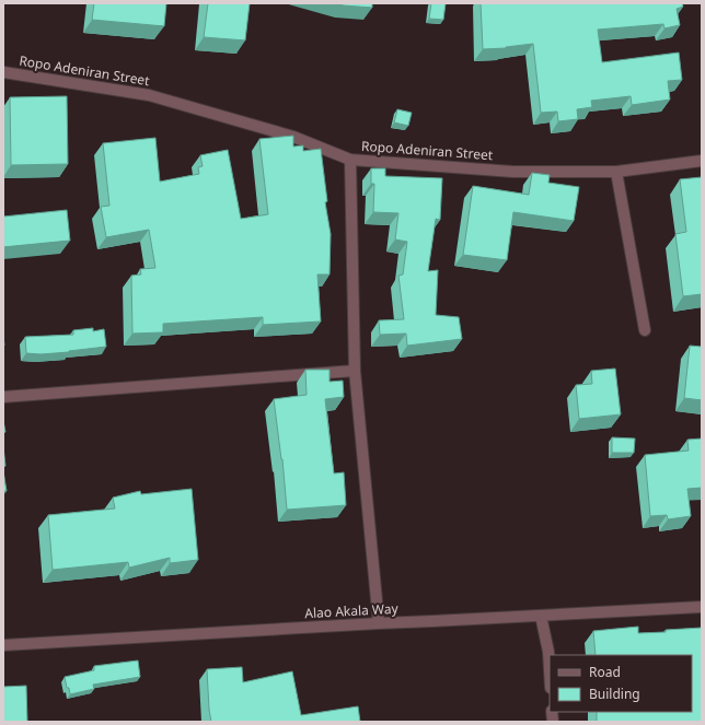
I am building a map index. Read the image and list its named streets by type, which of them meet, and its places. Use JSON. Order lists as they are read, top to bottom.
{
  "streets": {
    "street": ["Ropo Adeniran Street", "Alao Akala Way"]
  },
  "legend": ["Road", "Building"]
}
